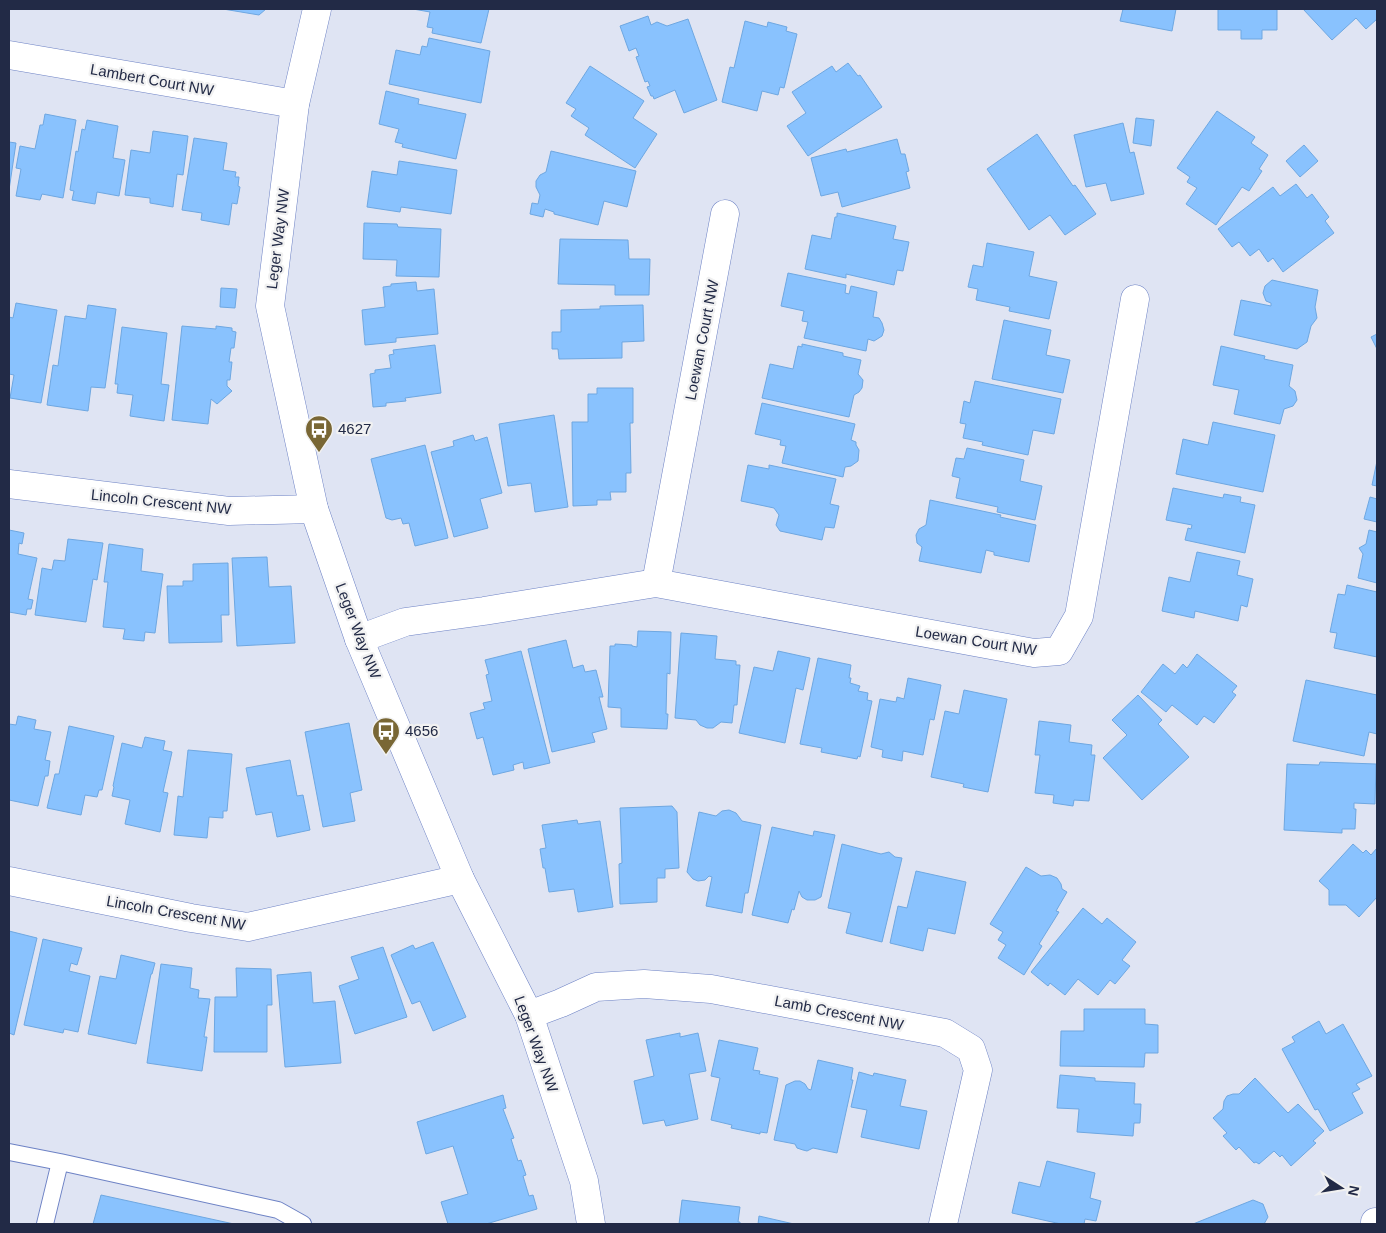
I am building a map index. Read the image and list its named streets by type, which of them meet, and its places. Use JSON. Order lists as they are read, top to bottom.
{
  "streets": {
    "street": [
      "Lambert Court NW",
      "Leger Way NW",
      "Loewan Court NW",
      "Lincoln Crescent NW",
      "Lamb Crescent NW"
    ]
  },
  "crossings": [
    ["Lambert Court NW", "Leger Way NW"],
    ["Leger Way NW", "Loewan Court NW"],
    ["Leger Way NW", "Lincoln Crescent NW"],
    ["Leger Way NW", "Lamb Crescent NW"]
  ],
  "places": {
    "bus stop": ["4627", "4656"]
  },
  "north": "right"
}
